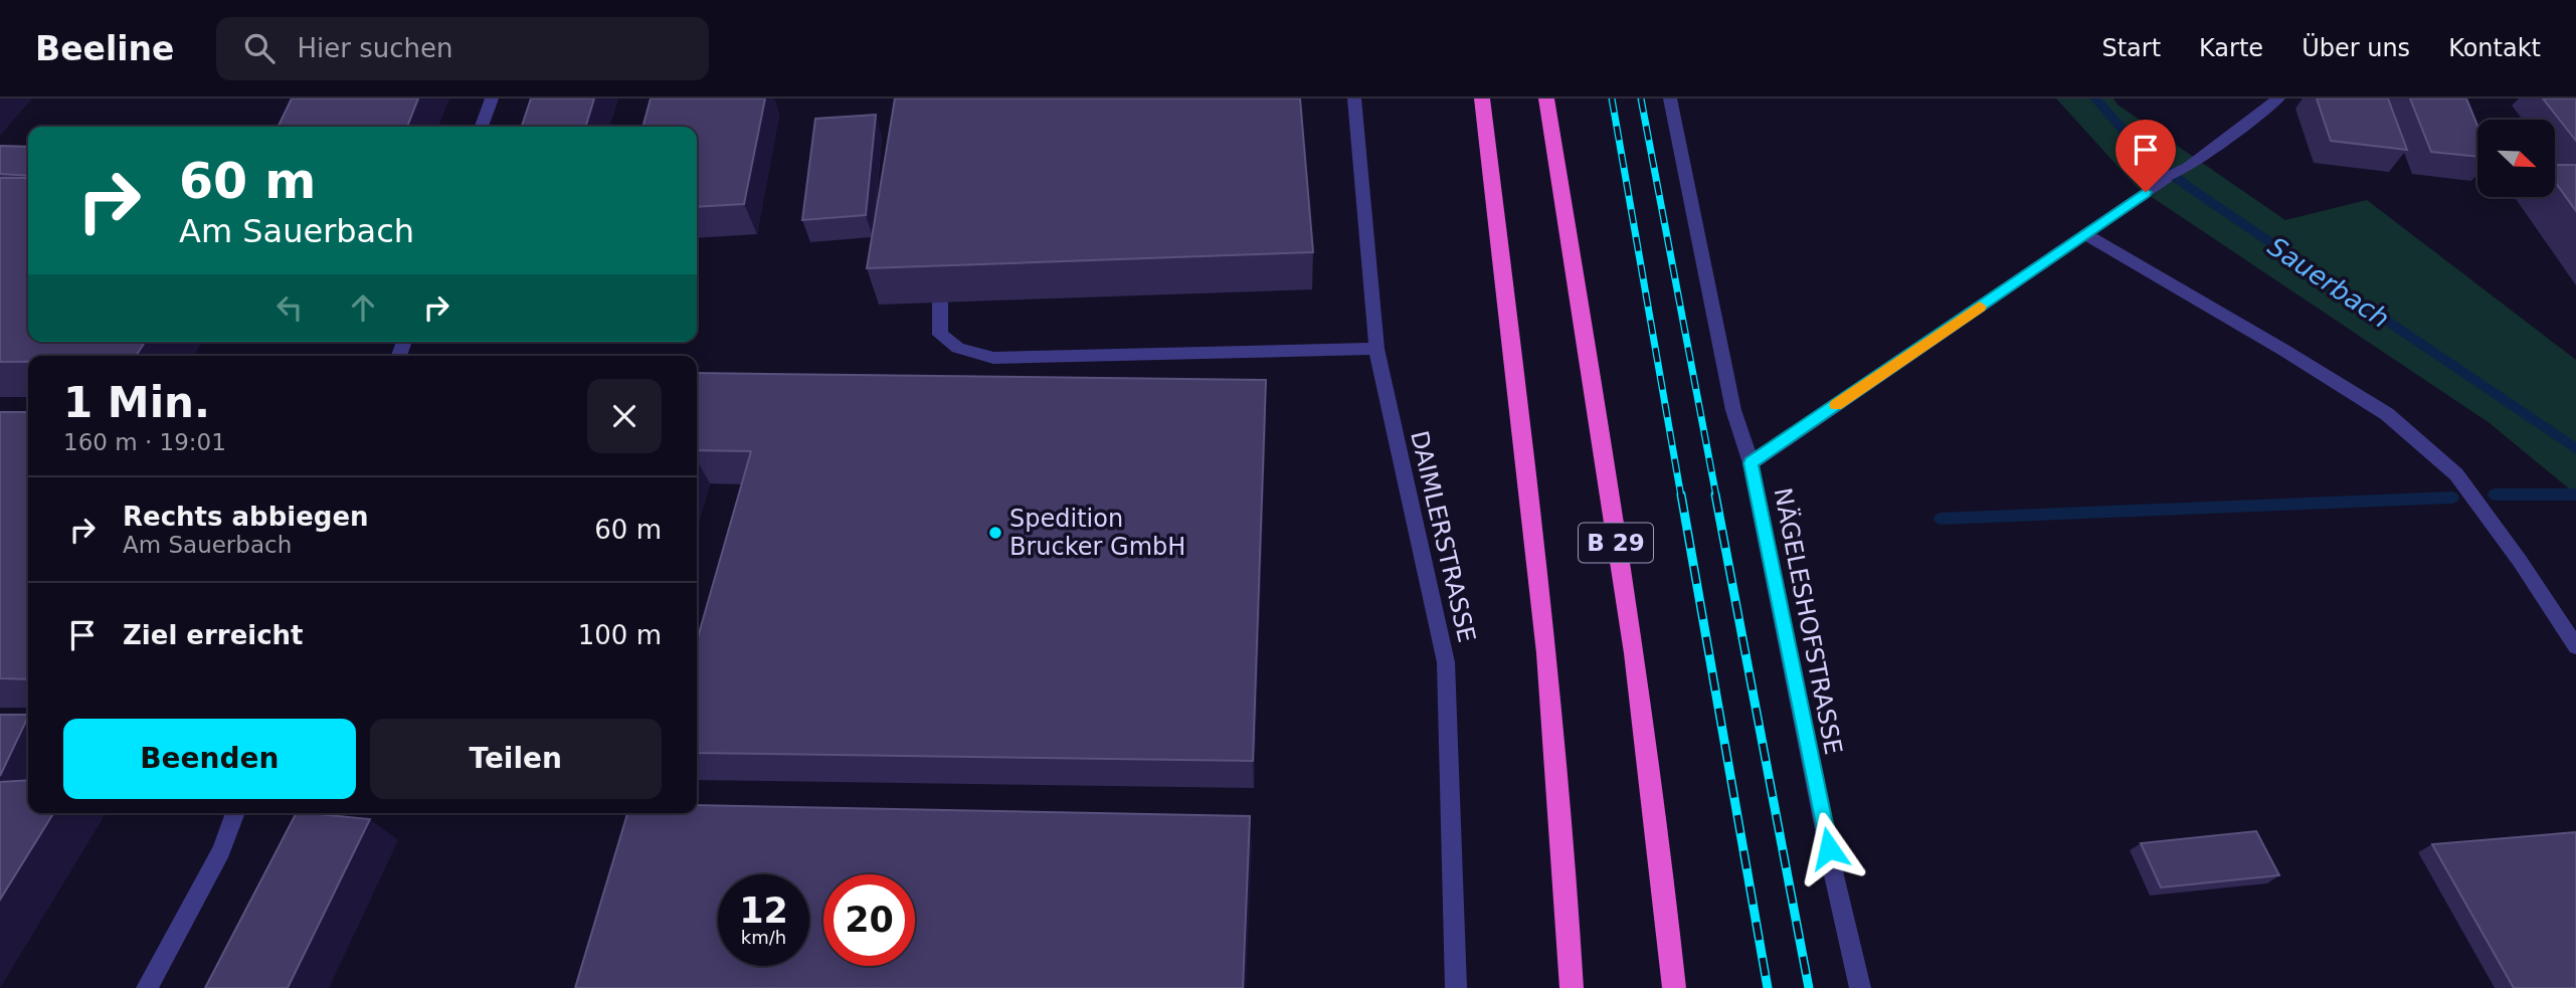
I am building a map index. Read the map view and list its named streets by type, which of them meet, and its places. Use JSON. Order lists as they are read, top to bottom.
{
  "streets": {
    "highway": ["B 29"],
    "street": ["DAIMLERSTRASSE", "NÄGELESHOFSTRASSE"]
  },
  "water": ["Sauerbach"],
  "places": ["Spedition Brucker GmbH"],
  "north": "bottom right",
  "page": {
    "header": "Beeline",
    "search": "Hier suchen",
    "nav": [
      "Start",
      "Karte",
      "Über uns",
      "Kontakt"
    ],
    "turn": ["60 m", "Am Sauerbach"],
    "heading": ["1 Min.", "160 m · 19:01"],
    "list": [
      {
        "name": "Rechts abbiegen",
        "note": "Am Sauerbach",
        "value": "60 m"
      },
      {
        "name": "Ziel erreicht",
        "value": "100 m"
      }
    ],
    "buttons": ["Beenden", "Teilen"],
    "speed": "12 km/h",
    "limit": "20"
  }
}
